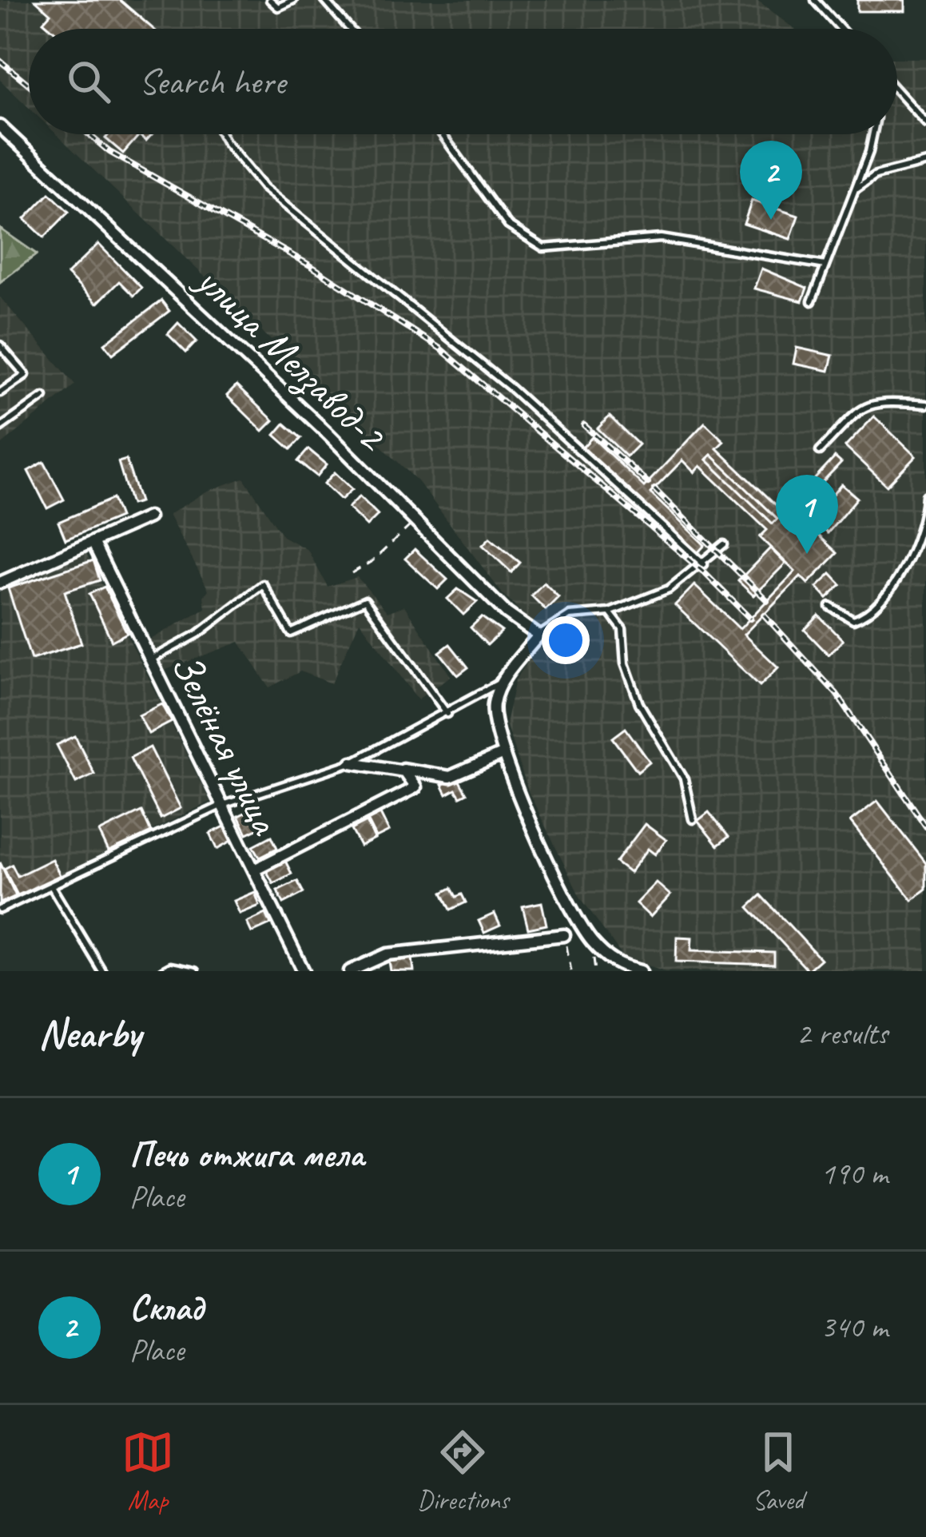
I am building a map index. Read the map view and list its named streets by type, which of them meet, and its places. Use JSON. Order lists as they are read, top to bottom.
{
  "streets": {
    "street": ["улица Мелзавод-2", "Зелёная улица"]
  },
  "page": {
    "search": "Search here",
    "pins": ["2", "1"],
    "heading": ["Nearby", "2 results"],
    "list": [
      {
        "mark": "1",
        "name": "Печь отжига мела",
        "note": "Place",
        "value": "190 m"
      },
      {
        "mark": "2",
        "name": "Склад",
        "note": "Place",
        "value": "340 m"
      }
    ],
    "nav": ["Map", "Directions", "Saved"]
  }
}
